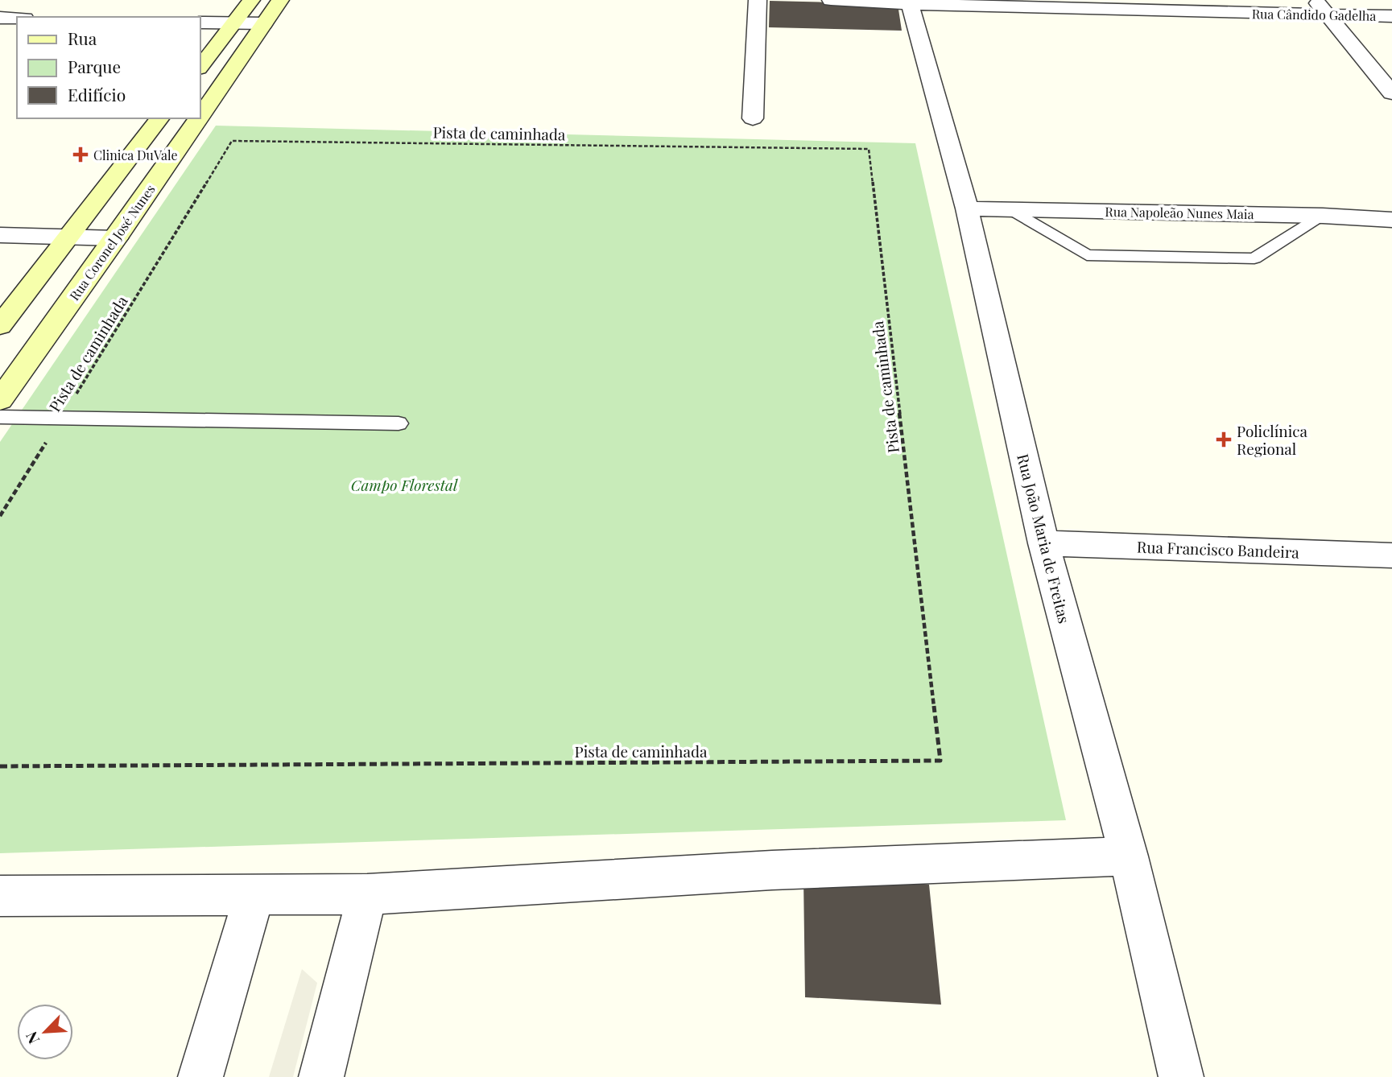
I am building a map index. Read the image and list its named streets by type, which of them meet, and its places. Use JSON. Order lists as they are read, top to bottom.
{
  "streets": {
    "street": [
      "Rua Cândido Gadelha",
      "Rua Napoleão Nunes Maia",
      "Rua Coronel José Nunes",
      "Rua João Maria de Freitas",
      "Rua Francisco Bandeira"
    ],
    "path": ["Pista de caminhada"]
  },
  "crossings": [
    ["Rua Cândido Gadelha", "Rua João Maria de Freitas"],
    ["Rua Napoleão Nunes Maia", "Rua João Maria de Freitas"],
    ["Rua João Maria de Freitas", "Rua Francisco Bandeira"]
  ],
  "parks": ["Campo Florestal"],
  "places": {
    "health": ["Clinica DuVale", "Policlínica Regional"]
  },
  "legend": ["Rua", "Parque", "Edifício"],
  "north": "bottom left"
}
